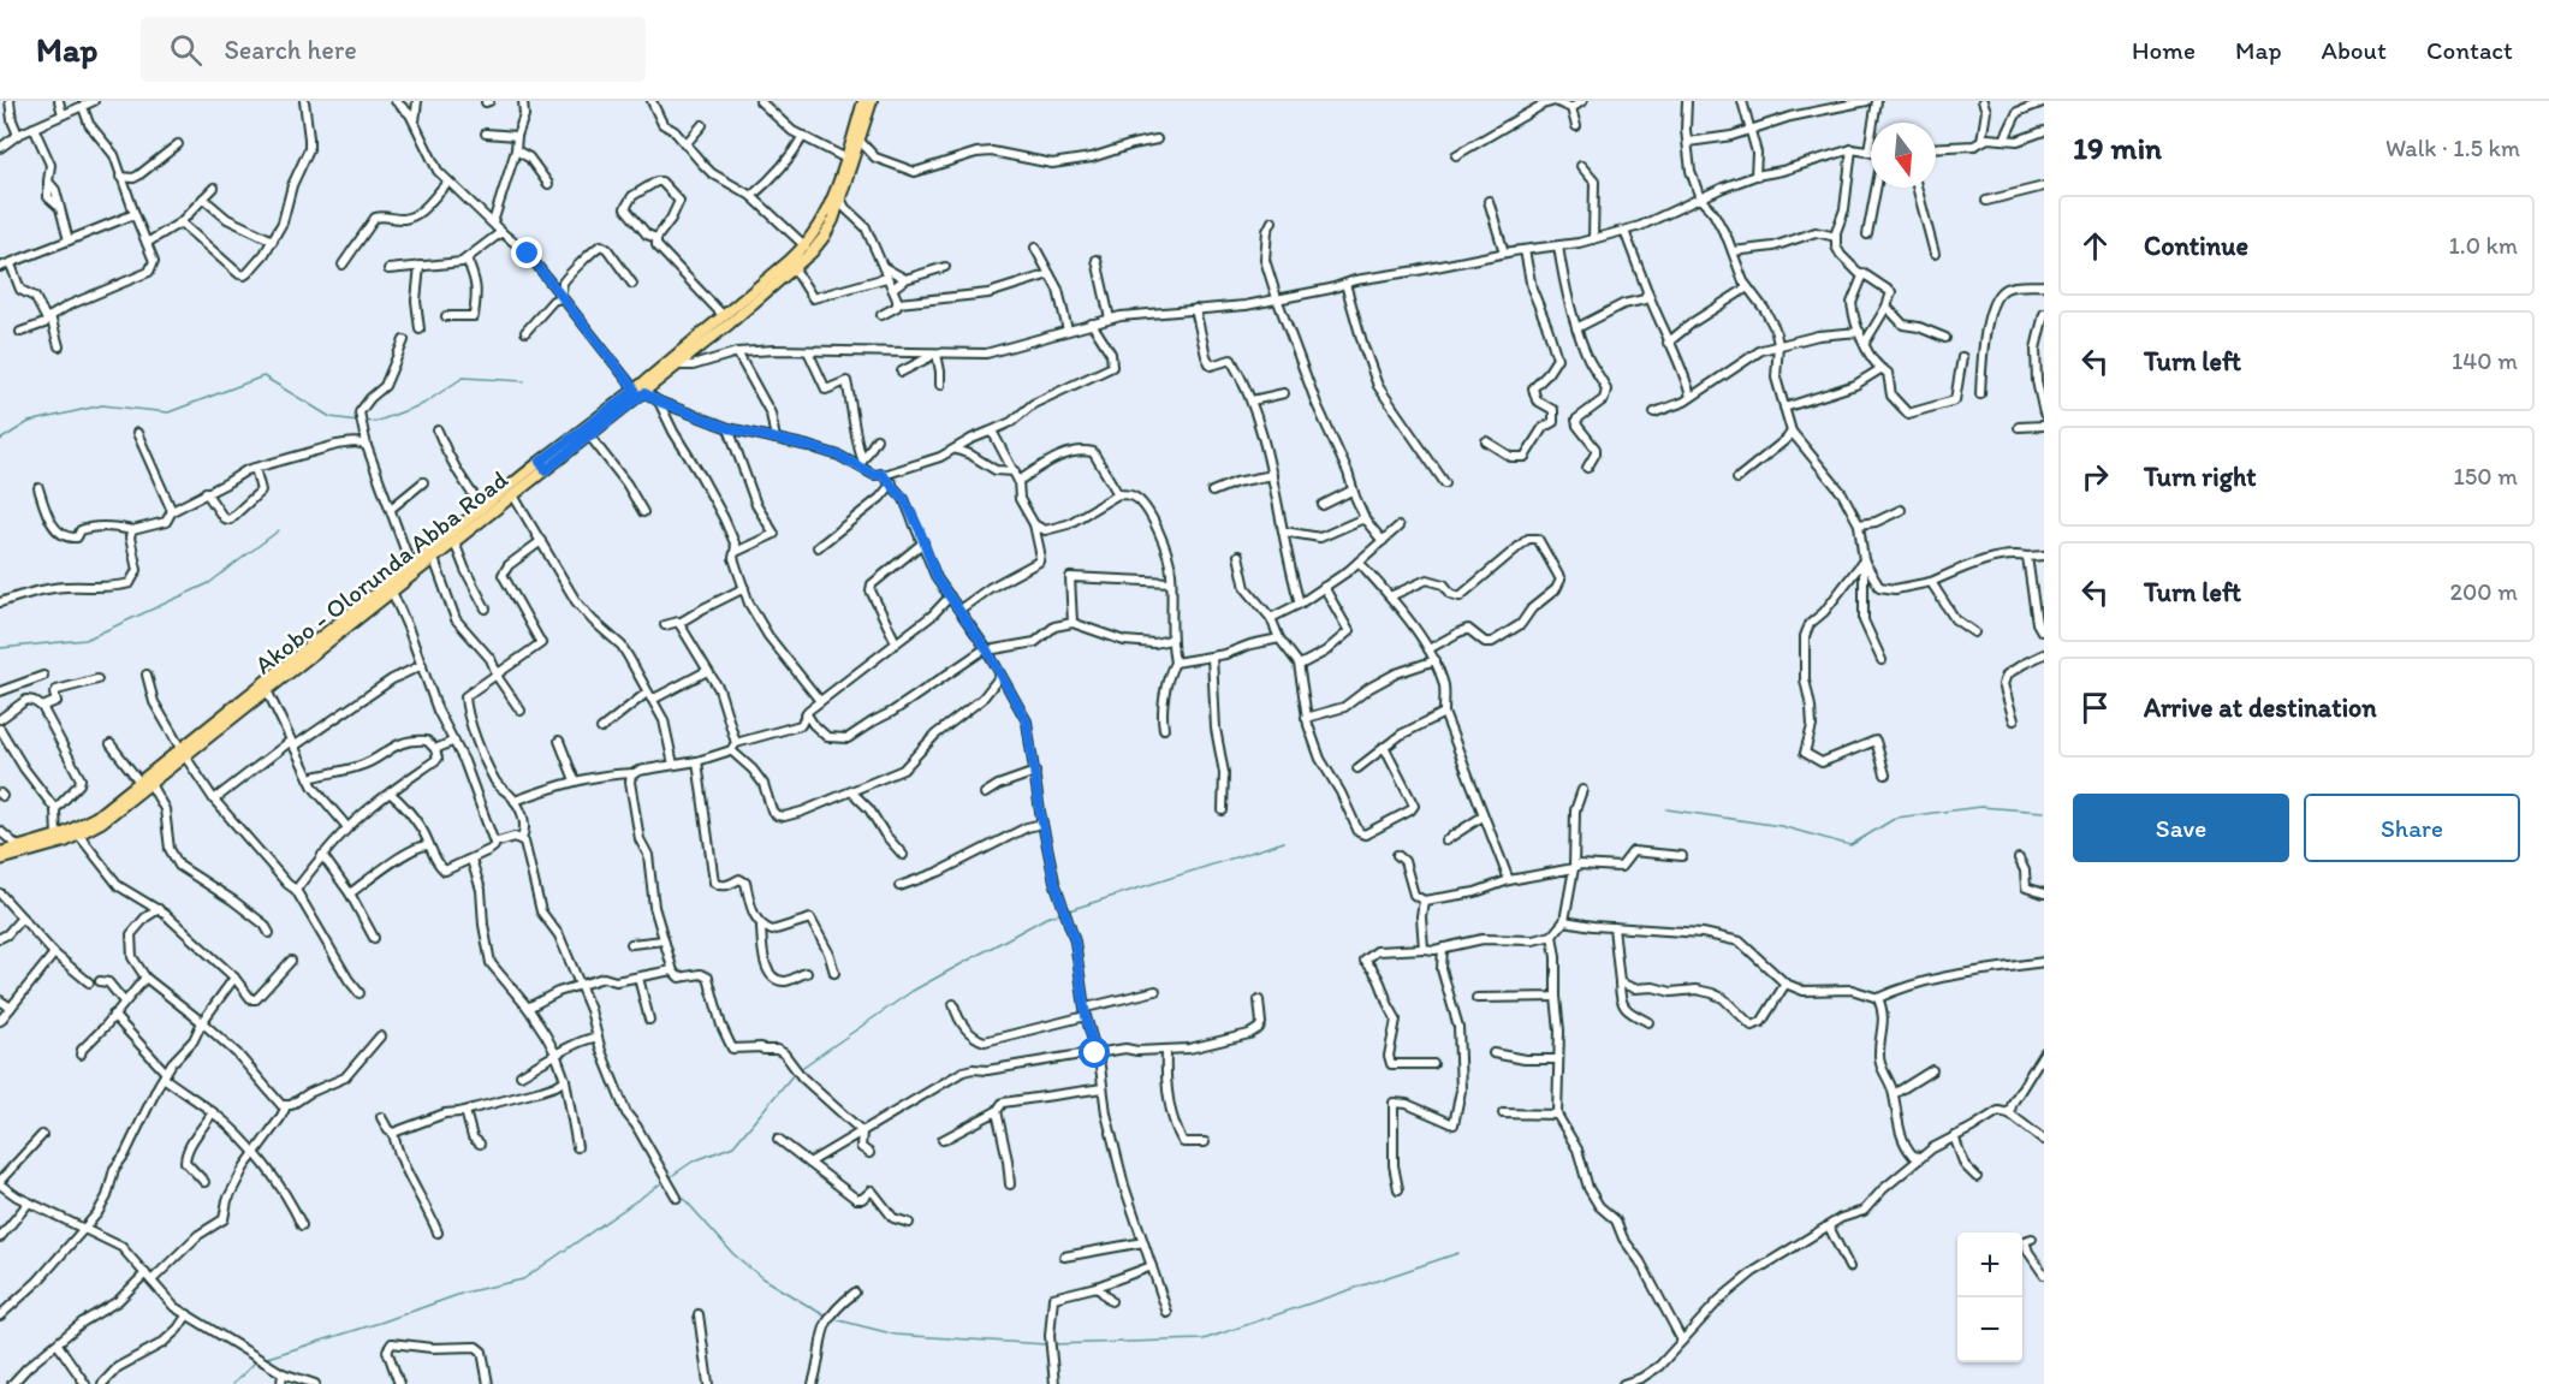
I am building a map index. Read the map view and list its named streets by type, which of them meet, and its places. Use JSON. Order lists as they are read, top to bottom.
{
  "streets": {
    "main road": ["Akobo - Olorunda Abba Road"]
  },
  "north": "bottom",
  "page": {
    "header": "Map",
    "search": "Search here",
    "nav": [
      "Home",
      "Map",
      "About",
      "Contact"
    ],
    "heading": ["19 min", "Walk · 1.5 km"],
    "list": [
      ["Continue", "1.0 km"],
      ["Turn left", "140 m"],
      ["Turn right", "150 m"],
      ["Turn left", "200 m"],
      "Arrive at destination"
    ],
    "buttons": ["Save", "Share"],
    "map_buttons": ["+", "−"]
  }
}
